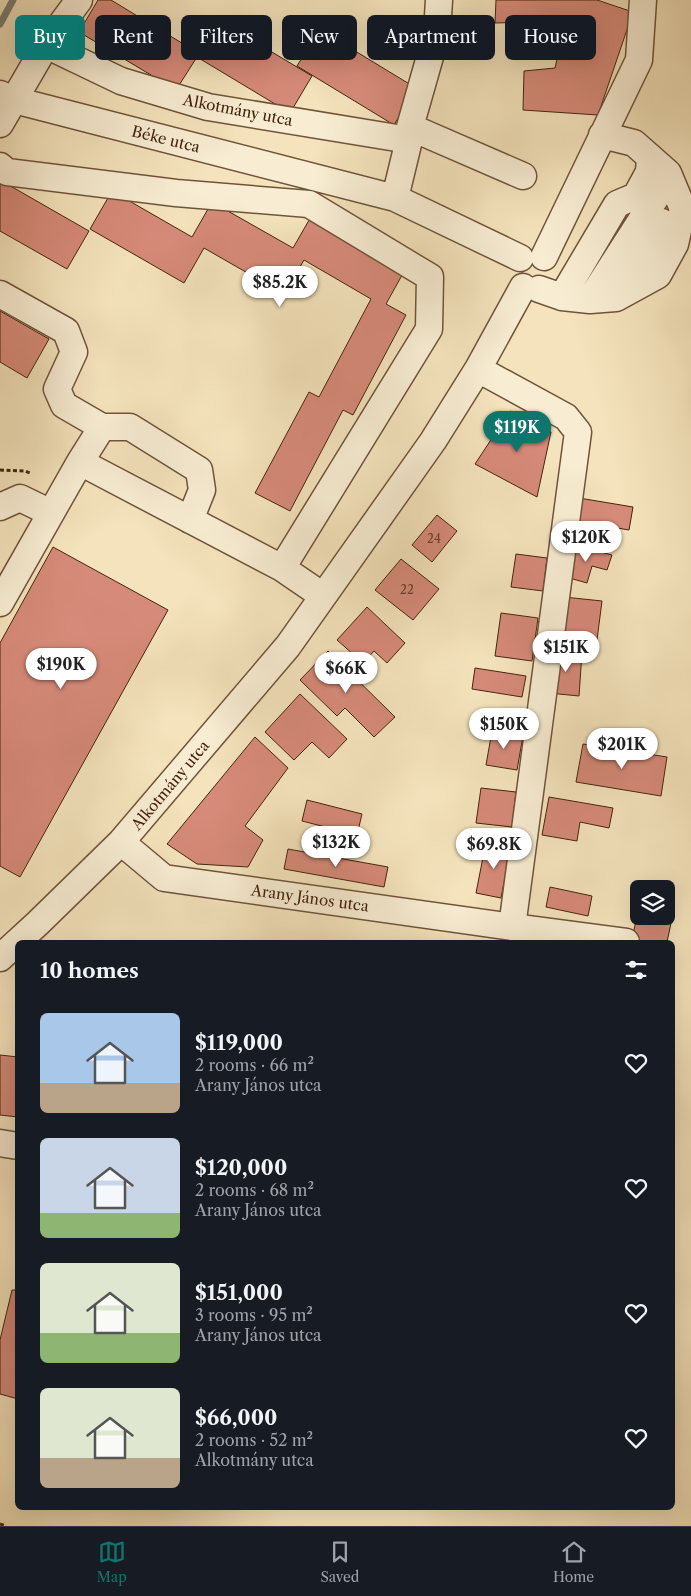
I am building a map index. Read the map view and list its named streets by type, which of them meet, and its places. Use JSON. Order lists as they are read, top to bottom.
{
  "streets": {
    "street": ["Alkotmány utca", "Béke utca", "Arany János utca"]
  },
  "crossings": [
    ["Alkotmány utca", "Arany János utca"]
  ],
  "house_numbers": ["24", "22"],
  "page": {
    "chip": [
      "Buy",
      "Rent",
      "Filters",
      "New",
      "Apartment",
      "House"
    ],
    "price": [
      "$85.2K",
      "$119K",
      "$120K",
      "$151K",
      "$190K",
      "$66K",
      "$150K",
      "$201K",
      "$132K",
      "$69.8K"
    ],
    "heading": "10 homes",
    "list": [
      {
        "name": "$119,000",
        "note": "2 rooms · 66 m² · Arany János utca"
      },
      {
        "name": "$120,000",
        "note": "2 rooms · 68 m² · Arany János utca"
      },
      {
        "name": "$151,000",
        "note": "3 rooms · 95 m² · Arany János utca"
      },
      {
        "name": "$66,000",
        "note": "2 rooms · 52 m² · Alkotmány utca"
      }
    ],
    "tabs": ["Map", "Saved", "Home"]
  }
}
